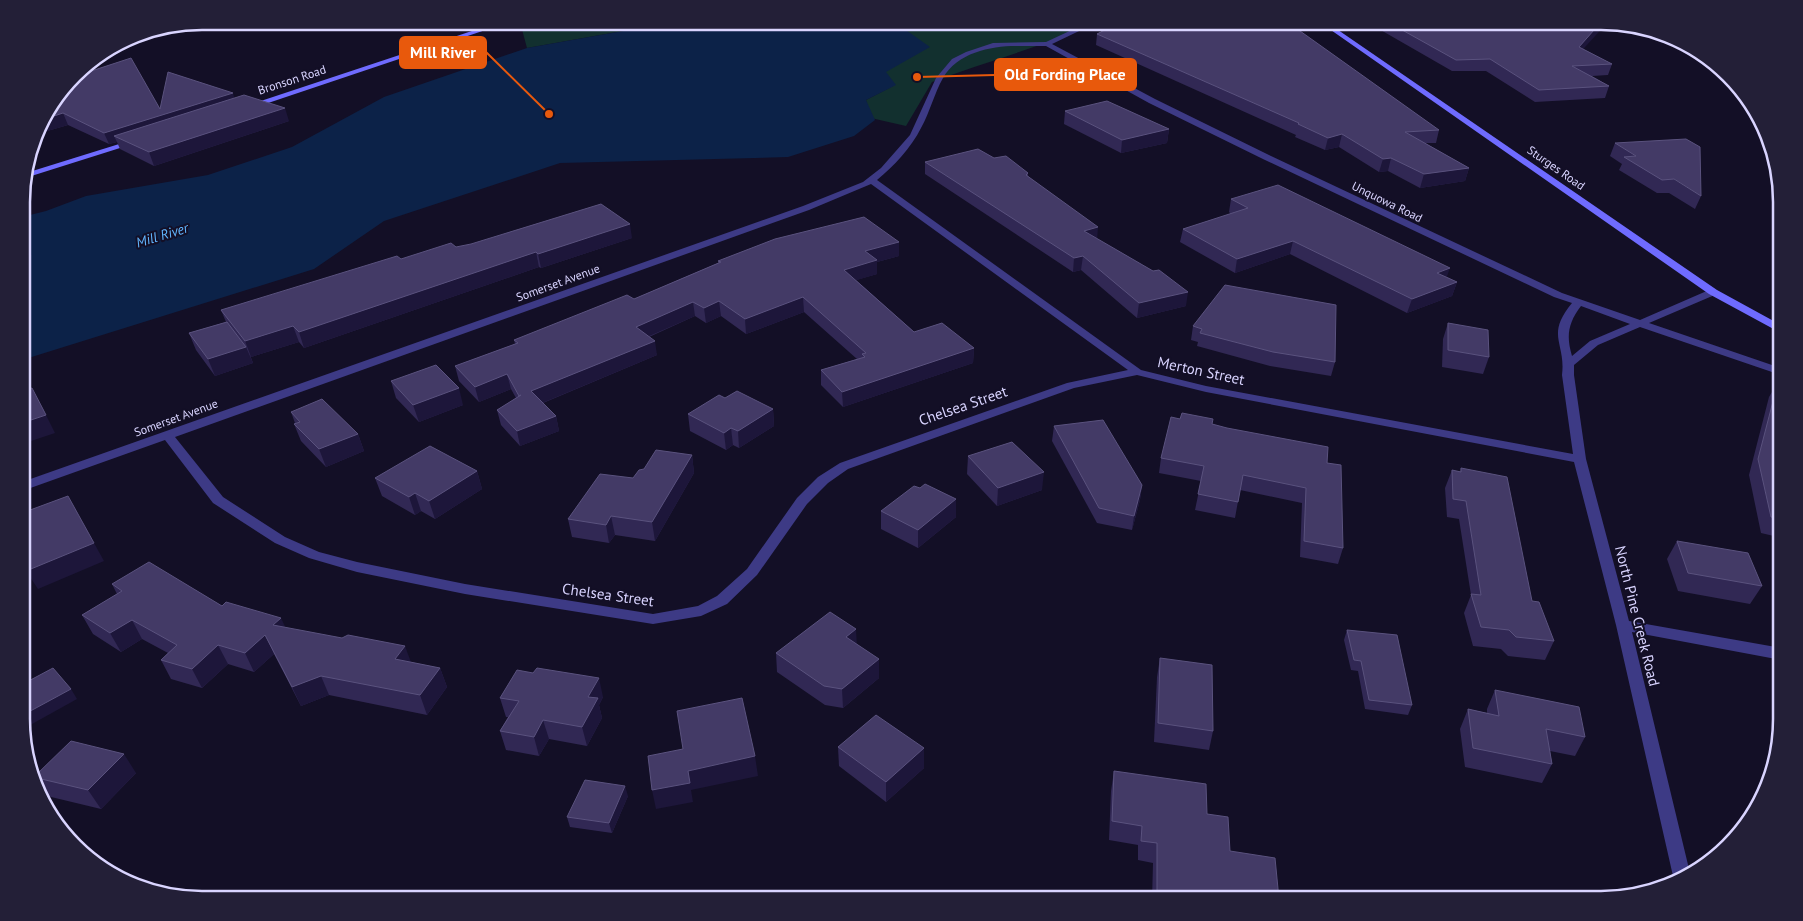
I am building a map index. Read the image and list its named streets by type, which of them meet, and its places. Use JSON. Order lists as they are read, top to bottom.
{
  "streets": {
    "main road": ["Bronson Road", "Sturges Road"],
    "street": [
      "Unquowa Road",
      "Somerset Avenue",
      "Merton Street",
      "Chelsea Street",
      "North Pine Creek Road"
    ]
  },
  "crossings": [
    ["Unquowa Road", "Somerset Avenue"],
    ["Unquowa Road", "North Pine Creek Road"],
    ["Somerset Avenue", "Merton Street"],
    ["Somerset Avenue", "Chelsea Street"],
    ["Merton Street", "Chelsea Street"],
    ["Merton Street", "North Pine Creek Road"]
  ],
  "water": ["Mill River"],
  "places": ["Old Fording Place", "Mill River"]
}
